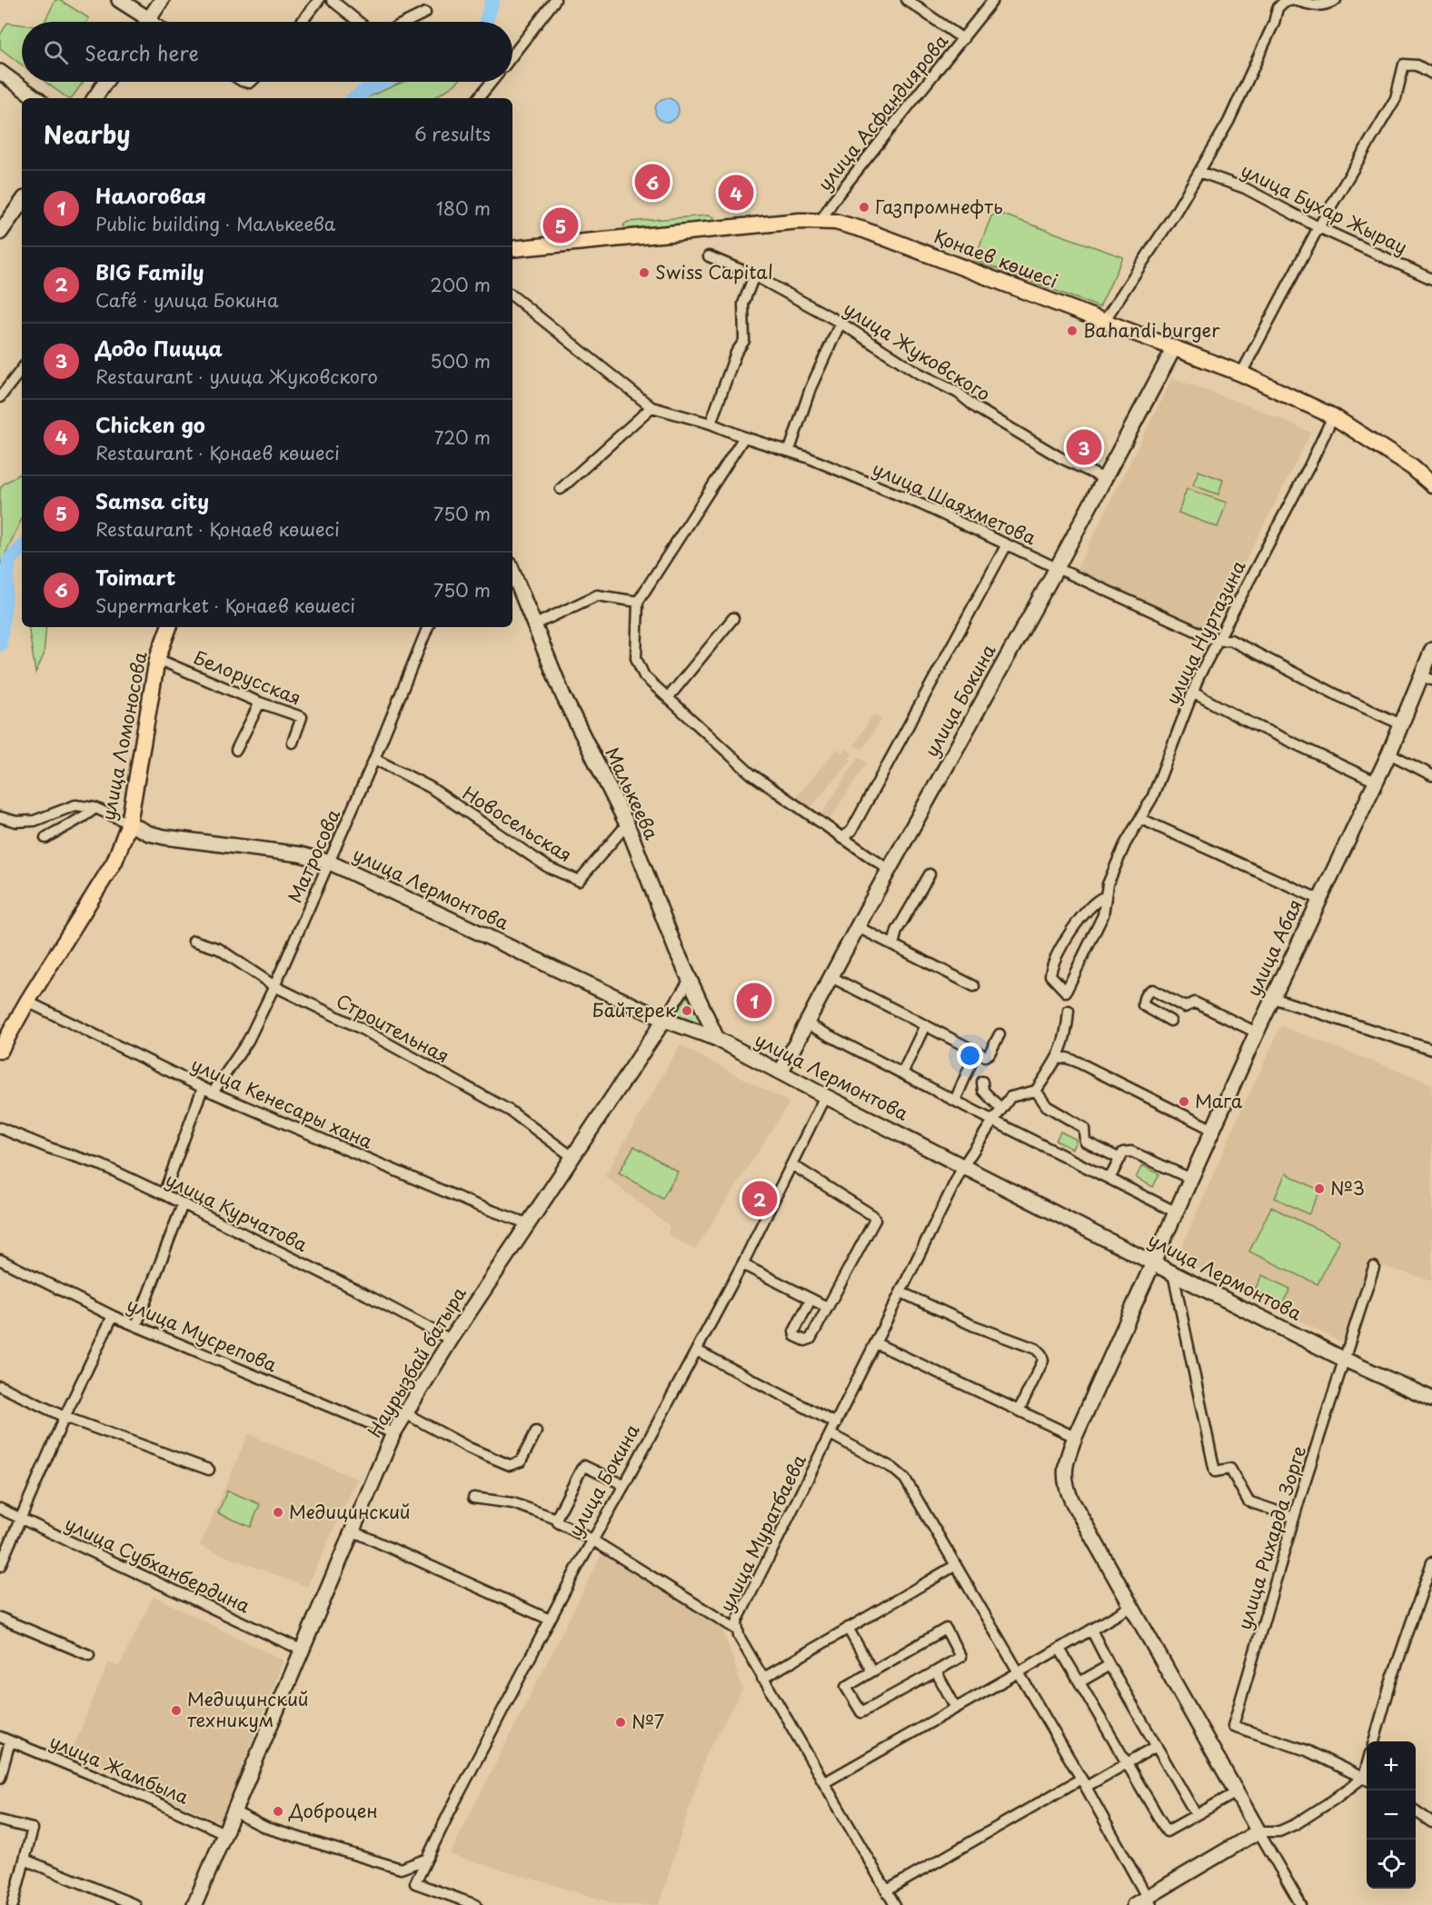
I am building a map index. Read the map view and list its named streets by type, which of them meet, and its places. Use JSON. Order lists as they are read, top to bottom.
{
  "streets": {
    "main road": [
      "Қонаев көшесі",
      "улица Бокина",
      "улица Ломоносова",
      "Малькеева",
      "улица Лермонтова",
      "улица Абая",
      "Наурызбай батыра"
    ],
    "street": [
      "улица Асфандиярова",
      "улица Бухар Жырау",
      "улица Жуковского",
      "улица Шаяхметова",
      "улица Нуртазина",
      "Белорусская",
      "Новосельская",
      "Матросова",
      "Строительная",
      "улица Кенесары хана",
      "улица Курчатова",
      "улица Мусрепова",
      "улица Муратбаева",
      "улица Рихарда Зорге",
      "улица Субханбердина",
      "улица Жамбыла"
    ]
  },
  "crossings": [
    ["улица Асфандиярова", "Қонаев көшесі"],
    ["Қонаев көшесі", "улица Нуртазина"],
    ["Қонаев көшесі", "улица Бокина"],
    ["улица Жуковского", "улица Бокина"],
    ["улица Шаяхметова", "улица Нуртазина"],
    ["улица Шаяхметова", "улица Бокина"],
    ["улица Шаяхметова", "улица Абая"],
    ["Белорусская", "улица Ломоносова"],
    ["улица Бокина", "улица Лермонтова"],
    ["улица Ломоносова", "улица Лермонтова"],
    ["улица Ломоносова", "улица Кенесары хана"],
    ["Малькеева", "Новосельская"],
    ["Малькеева", "улица Лермонтова"],
    ["Новосельская", "Матросова"],
    ["Матросова", "улица Лермонтова"],
    ["Матросова", "Строительная"],
    ["Матросова", "улица Кенесары хана"],
    ["улица Лермонтова", "улица Абая"],
    ["улица Лермонтова", "Наурызбай батыра"],
    ["улица Лермонтова", "улица Муратбаева"],
    ["улица Лермонтова", "улица Рихарда Зорге"],
    ["Строительная", "Наурызбай батыра"],
    ["улица Кенесары хана", "Наурызбай батыра"],
    ["улица Курчатова", "Наурызбай батыра"],
    ["улица Мусрепова", "Наурызбай батыра"],
    ["Наурызбай батыра", "улица Субханбердина"],
    ["Наурызбай батыра", "улица Жамбыла"]
  ],
  "places": [
    "Газпромнефть",
    "Swiss Capital",
    "Bahandi burger",
    "Байтерек",
    "Мага",
    "№3",
    "Медицинский",
    "Медицинский техникум",
    "№7",
    "Доброцен"
  ],
  "page": {
    "search": "Search here",
    "heading": ["Nearby", "6 results"],
    "pins": [
      "6",
      "4",
      "5",
      "3",
      "1",
      "2"
    ],
    "list": [
      {
        "mark": "1",
        "name": "Налоговая",
        "note": "Public building · Малькеева",
        "value": "180 m"
      },
      {
        "mark": "2",
        "name": "BIG Family",
        "note": "Café · улица Бокина",
        "value": "200 m"
      },
      {
        "mark": "3",
        "name": "Додо Пицца",
        "note": "Restaurant · улица Жуковского",
        "value": "500 m"
      },
      {
        "mark": "4",
        "name": "Chicken go",
        "note": "Restaurant · Қонаев көшесі",
        "value": "720 m"
      },
      {
        "mark": "5",
        "name": "Samsa city",
        "note": "Restaurant · Қонаев көшесі",
        "value": "750 m"
      },
      {
        "mark": "6",
        "name": "Toimart",
        "note": "Supermarket · Қонаев көшесі",
        "value": "750 m"
      }
    ],
    "map_buttons": ["+", "−"]
  }
}
